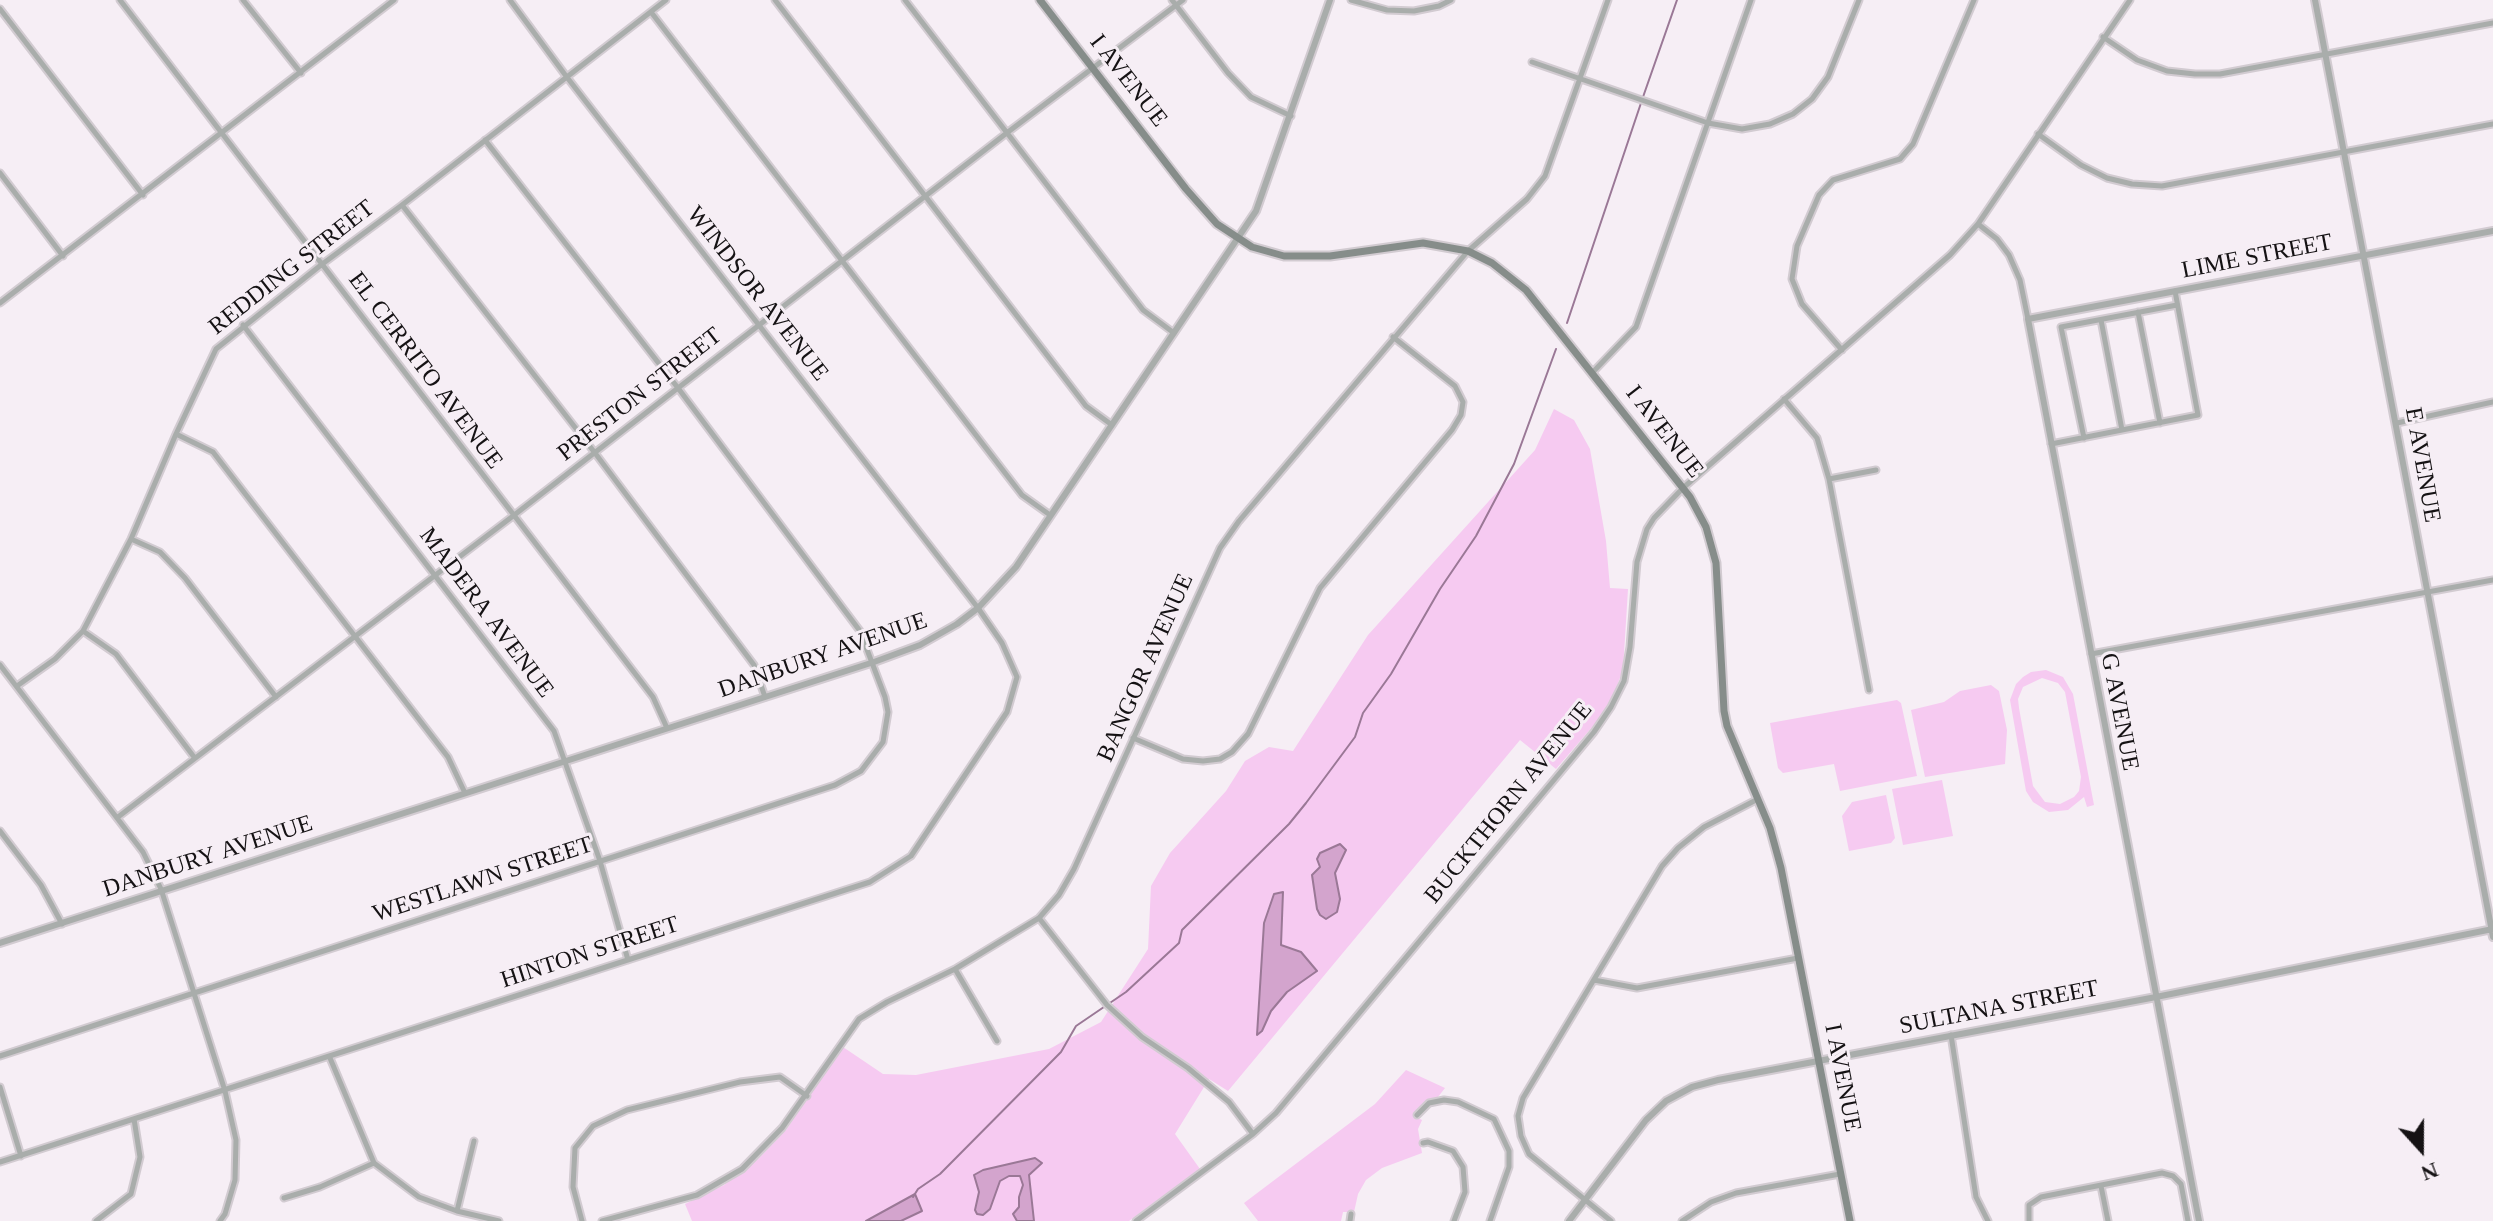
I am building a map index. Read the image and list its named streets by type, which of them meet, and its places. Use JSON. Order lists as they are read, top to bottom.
{
  "streets": {
    "main road": ["I AVENUE"],
    "street": [
      "LIME STREET",
      "REDDING STREET",
      "WINDSOR AVENUE",
      "EL CERRITO AVENUE",
      "PRESTON STREET",
      "E AVENUE",
      "MADERA AVENUE",
      "DANBURY AVENUE",
      "BANGOR AVENUE",
      "G AVENUE",
      "BUCKTHORN AVENUE",
      "WESTLAWN STREET",
      "HINTON STREET",
      "SULTANA STREET"
    ]
  },
  "crossings": [
    ["I AVENUE", "PRESTON STREET"],
    ["I AVENUE", "DANBURY AVENUE"],
    ["I AVENUE", "BANGOR AVENUE"],
    ["I AVENUE", "BUCKTHORN AVENUE"],
    ["I AVENUE", "SULTANA STREET"],
    ["LIME STREET", "E AVENUE"],
    ["LIME STREET", "G AVENUE"],
    ["REDDING STREET", "WINDSOR AVENUE"],
    ["REDDING STREET", "EL CERRITO AVENUE"],
    ["REDDING STREET", "MADERA AVENUE"],
    ["REDDING STREET", "WESTLAWN STREET"],
    ["WINDSOR AVENUE", "PRESTON STREET"],
    ["WINDSOR AVENUE", "DANBURY AVENUE"],
    ["WINDSOR AVENUE", "HINTON STREET"],
    ["EL CERRITO AVENUE", "PRESTON STREET"],
    ["EL CERRITO AVENUE", "DANBURY AVENUE"],
    ["PRESTON STREET", "MADERA AVENUE"],
    ["PRESTON STREET", "WESTLAWN STREET"],
    ["E AVENUE", "SULTANA STREET"],
    ["MADERA AVENUE", "DANBURY AVENUE"],
    ["MADERA AVENUE", "WESTLAWN STREET"],
    ["MADERA AVENUE", "HINTON STREET"],
    ["DANBURY AVENUE", "WESTLAWN STREET"],
    ["DANBURY AVENUE", "HINTON STREET"],
    ["G AVENUE", "BUCKTHORN AVENUE"],
    ["G AVENUE", "SULTANA STREET"]
  ],
  "north": "bottom"
}
